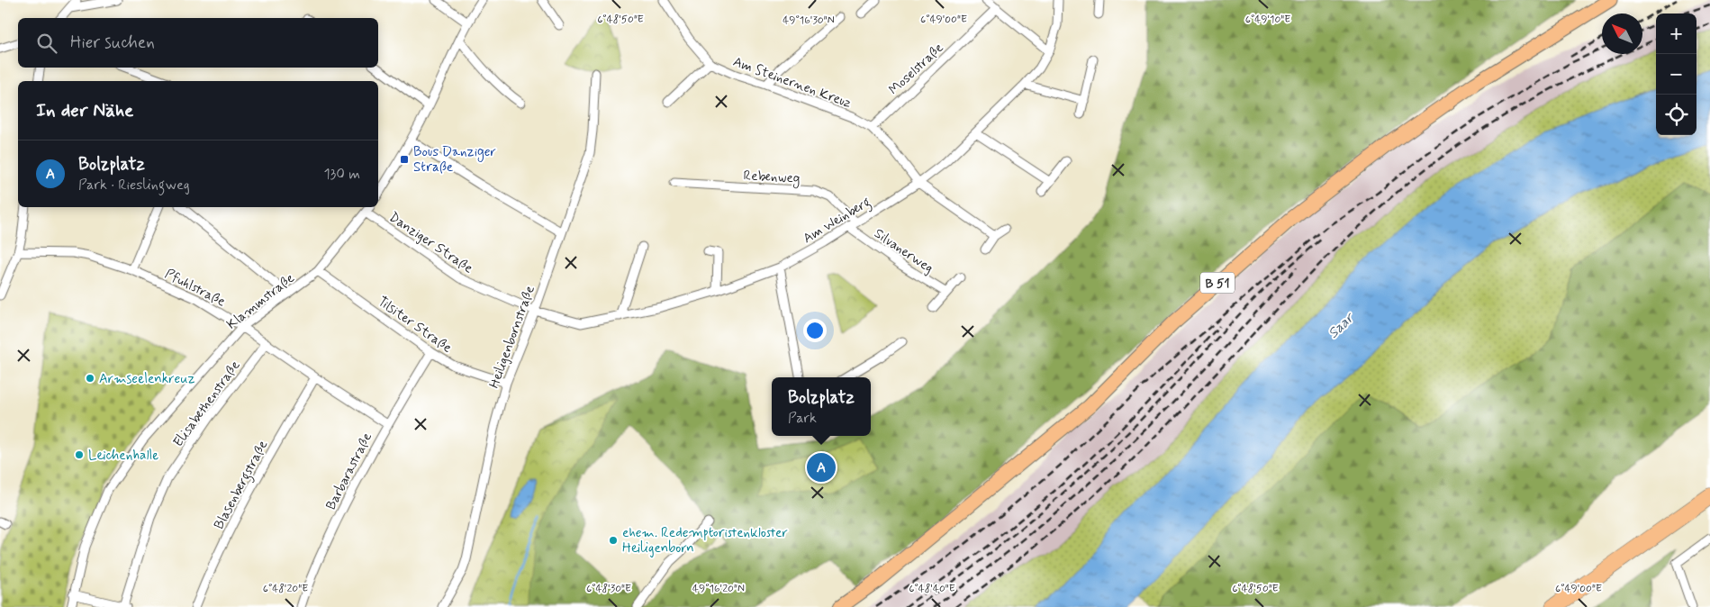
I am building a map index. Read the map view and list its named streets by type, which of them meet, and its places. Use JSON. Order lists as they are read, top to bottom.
{
  "streets": {
    "main road": ["B 51"],
    "street": [
      "Moselstraße",
      "Am Steinernen Kreuz",
      "Rebenweg",
      "Am Weinberg",
      "Danziger Straße",
      "Silvanerweg",
      "Pfuhlstraße",
      "Klammstraße",
      "Tilsiter Straße",
      "Heiligenbornstraße",
      "Elisabethenstraße",
      "Barbarastraße",
      "Blasenbergstraße"
    ]
  },
  "crossings": [
    ["Moselstraße", "Am Steinernen Kreuz"],
    ["Am Steinernen Kreuz", "Am Weinberg"],
    ["Rebenweg", "Am Weinberg"],
    ["Am Weinberg", "Danziger Straße"],
    ["Am Weinberg", "Silvanerweg"],
    ["Am Weinberg", "Heiligenbornstraße"],
    ["Danziger Straße", "Klammstraße"],
    ["Danziger Straße", "Heiligenbornstraße"],
    ["Pfuhlstraße", "Klammstraße"],
    ["Pfuhlstraße", "Elisabethenstraße"],
    ["Pfuhlstraße", "Barbarastraße"],
    ["Pfuhlstraße", "Blasenbergstraße"],
    ["Klammstraße", "Tilsiter Straße"],
    ["Tilsiter Straße", "Heiligenbornstraße"],
    ["Tilsiter Straße", "Barbarastraße"]
  ],
  "water": ["Saar"],
  "places": {
    "transit": ["Bous Danziger Straße"],
    "other": ["Armseelenkreuz", "Leichenhalle", "ehem. Redemptoristenkloster Heiligenborn"]
  },
  "north": "top left",
  "page": {
    "map_buttons": ["+", "−"],
    "search": "Hier suchen",
    "heading": "In der Nähe",
    "list": [
      {
        "mark": "A",
        "name": "Bolzplatz",
        "note": "Park · Rieslingweg",
        "value": "130 m"
      }
    ],
    "popup": ["Bolzplatz", "Park"],
    "pins": "A"
  },
  "coordinates": [
    "6°48'50\"E",
    "6°49'00\"E",
    "6°49'10\"E",
    "49°16'30\"N",
    "49°16'20\"N",
    "6°48'20\"E",
    "6°48'30\"E",
    "6°48'40\"E"
  ]
}
